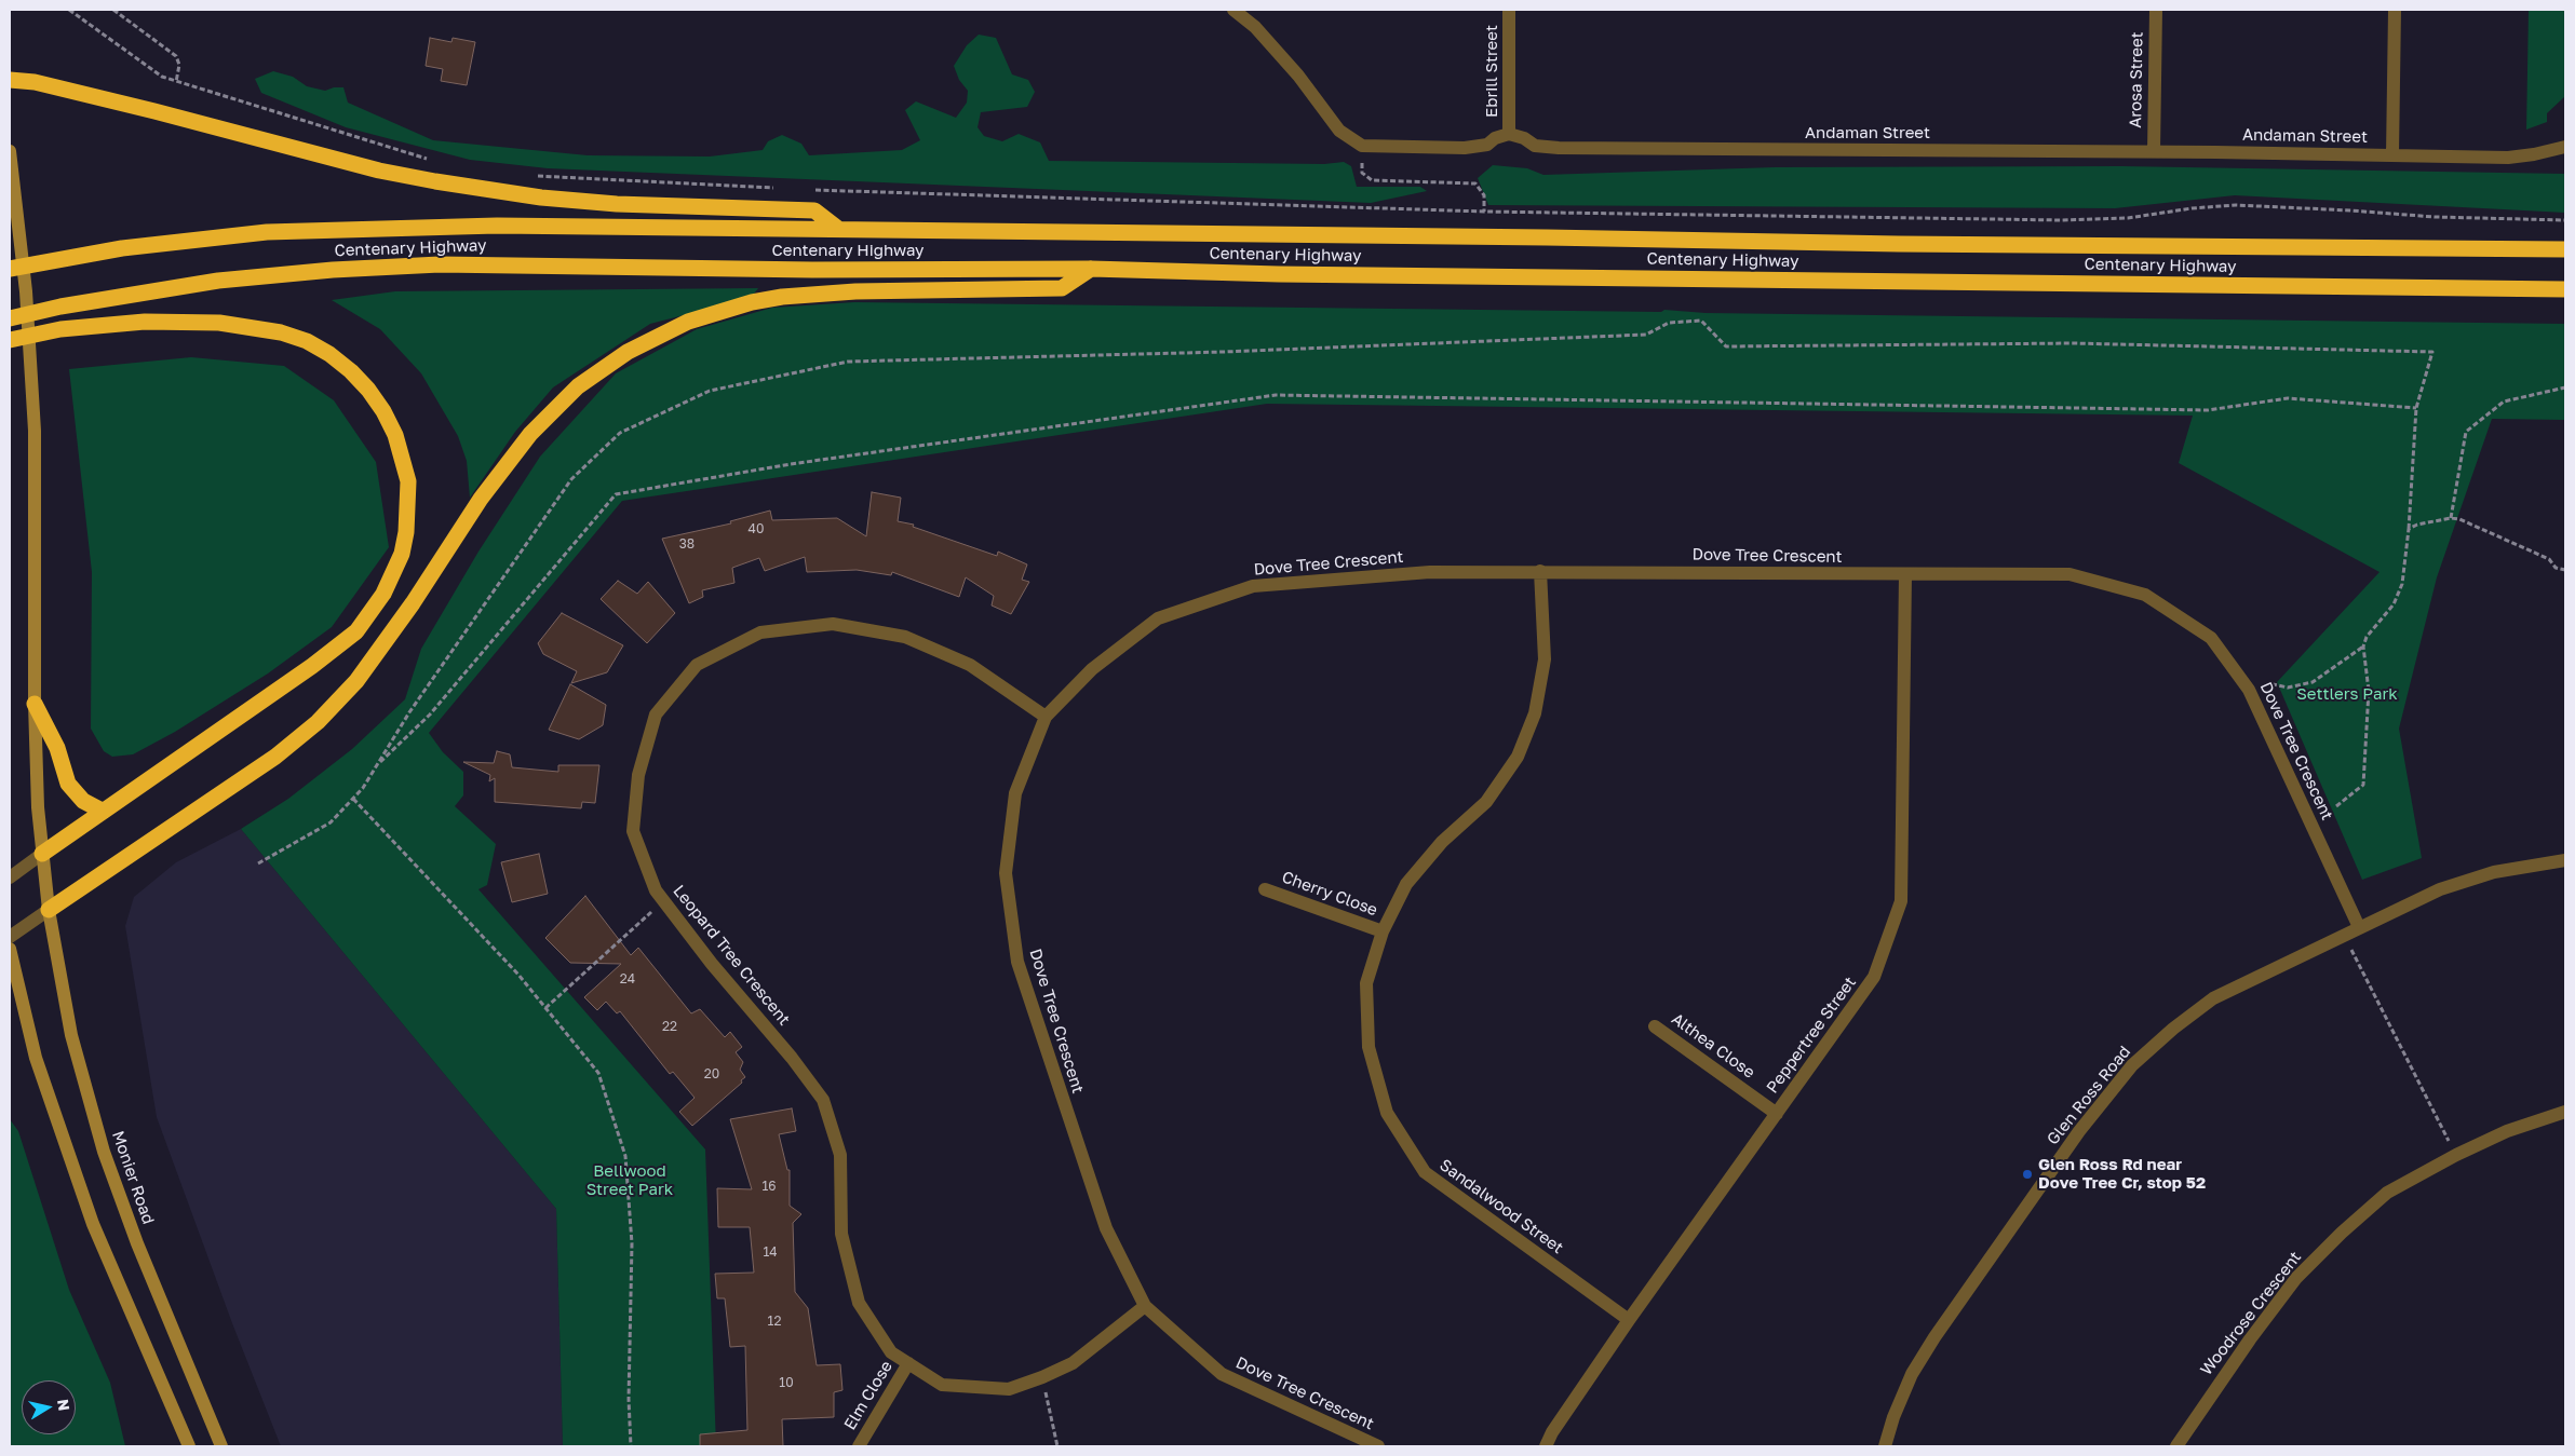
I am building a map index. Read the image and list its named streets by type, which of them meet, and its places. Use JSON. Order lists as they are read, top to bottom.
{
  "streets": {
    "highway": ["Centenary Highway"],
    "main road": ["Monier Road"],
    "street": [
      "Ebrill Street",
      "Arosa Street",
      "Andaman Street",
      "Dove Tree Crescent",
      "Cherry Close",
      "Leopard Tree Crescent",
      "Peppertree Street",
      "Althea Close",
      "Glen Ross Road",
      "Sandalwood Street",
      "Woodrose Crescent",
      "Elm Close"
    ]
  },
  "crossings": [
    ["Ebrill Street", "Andaman Street"],
    ["Arosa Street", "Andaman Street"],
    ["Dove Tree Crescent", "Leopard Tree Crescent"],
    ["Dove Tree Crescent", "Peppertree Street"],
    ["Dove Tree Crescent", "Glen Ross Road"],
    ["Dove Tree Crescent", "Sandalwood Street"],
    ["Cherry Close", "Sandalwood Street"],
    ["Leopard Tree Crescent", "Elm Close"],
    ["Peppertree Street", "Althea Close"],
    ["Peppertree Street", "Sandalwood Street"]
  ],
  "parks": ["Settlers Park", "Bellwood Street Park"],
  "places": ["Glen Ross Rd near Dove Tree Cr, stop 52"],
  "house_numbers": [
    "40",
    "38",
    "24",
    "22",
    "20",
    "16",
    "14",
    "12",
    "10"
  ],
  "north": "right"
}
